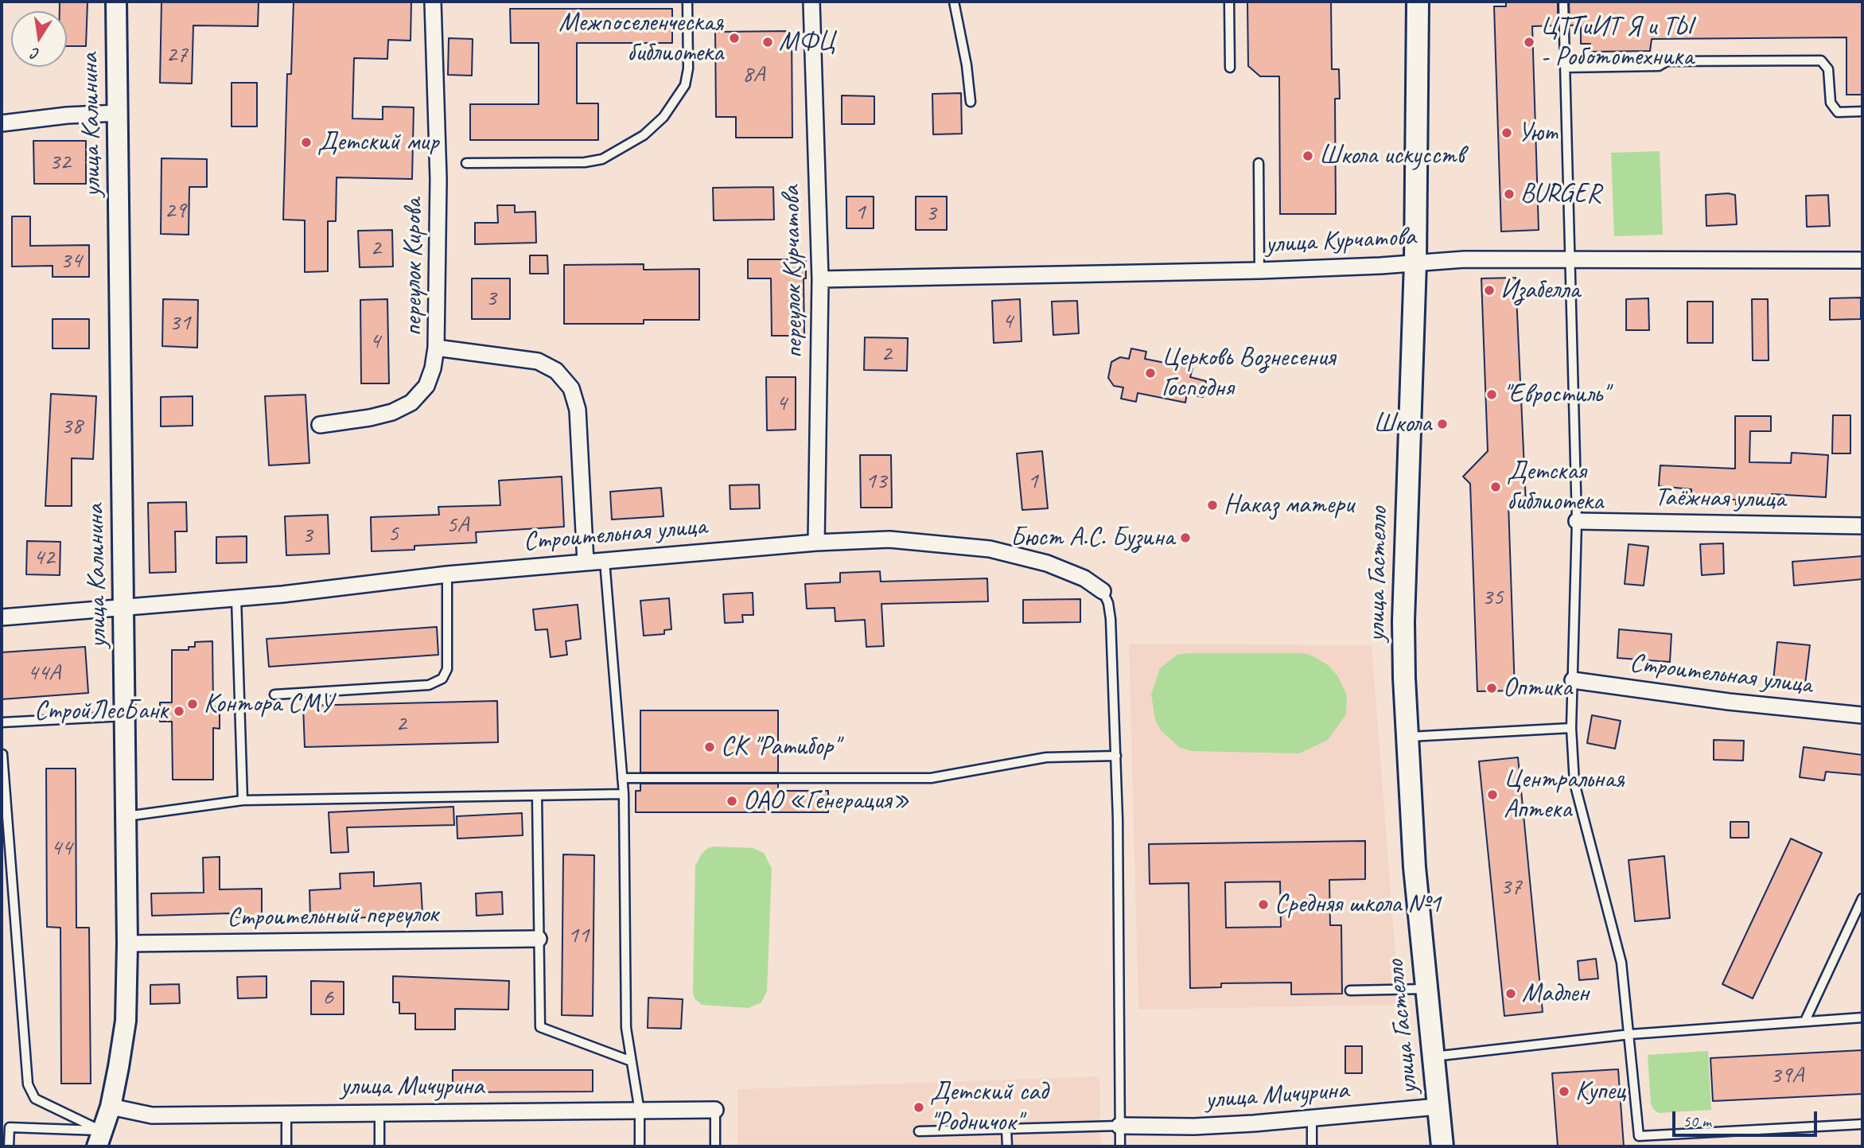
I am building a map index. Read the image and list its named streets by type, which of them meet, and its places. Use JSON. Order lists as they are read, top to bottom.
{
  "streets": {
    "main road": ["улица Гастелло"],
    "street": [
      "улица Калинина",
      "улица Курчатова",
      "переулок Кирова",
      "переулок Курчатова",
      "Таёжная улица",
      "Строительная улица",
      "Строительный переулок",
      "улица Мичурина"
    ]
  },
  "crossings": [
    ["улица Калинина", "Строительная улица"],
    ["улица Калинина", "Строительный переулок"],
    ["улица Калинина", "улица Мичурина"],
    ["улица Курчатова", "переулок Курчатова"],
    ["улица Курчатова", "улица Гастелло"],
    ["переулок Кирова", "Строительная улица"],
    ["переулок Курчатова", "Строительная улица"],
    ["улица Гастелло", "улица Мичурина"]
  ],
  "places": [
    "Межпоселенческая библиотека",
    "МФЦ",
    "ЦТТиИТ Я и ТЫ - Робототехника",
    "Уют",
    "Детский мир",
    "Школа искусств",
    "BURGER",
    "Изабелла",
    "Церковь Вознесения Господня",
    "\"Евростиль\"",
    "Школа",
    "Детская библиотека",
    "Наказ матери",
    "Бюст А.С. Бузина",
    "Оптика",
    "Контора СМУ",
    "СтройЛесБанк",
    "СК \"Ратибор\"",
    "Центральная Аптека",
    "ОАО «Генерация»",
    "Средняя школа №1",
    "Мадлен",
    "Купец",
    "Детский сад \"Родничок\""
  ],
  "house_numbers": [
    "27",
    "8А",
    "32",
    "29",
    "1",
    "3",
    "2",
    "34",
    "3",
    "4",
    "31",
    "4",
    "2",
    "4",
    "38",
    "13",
    "1",
    "5А",
    "5",
    "3",
    "42",
    "35",
    "44А",
    "2",
    "44",
    "37",
    "11",
    "6",
    "39А"
  ],
  "scale_bar": "50 m",
  "north": "bottom"
}
